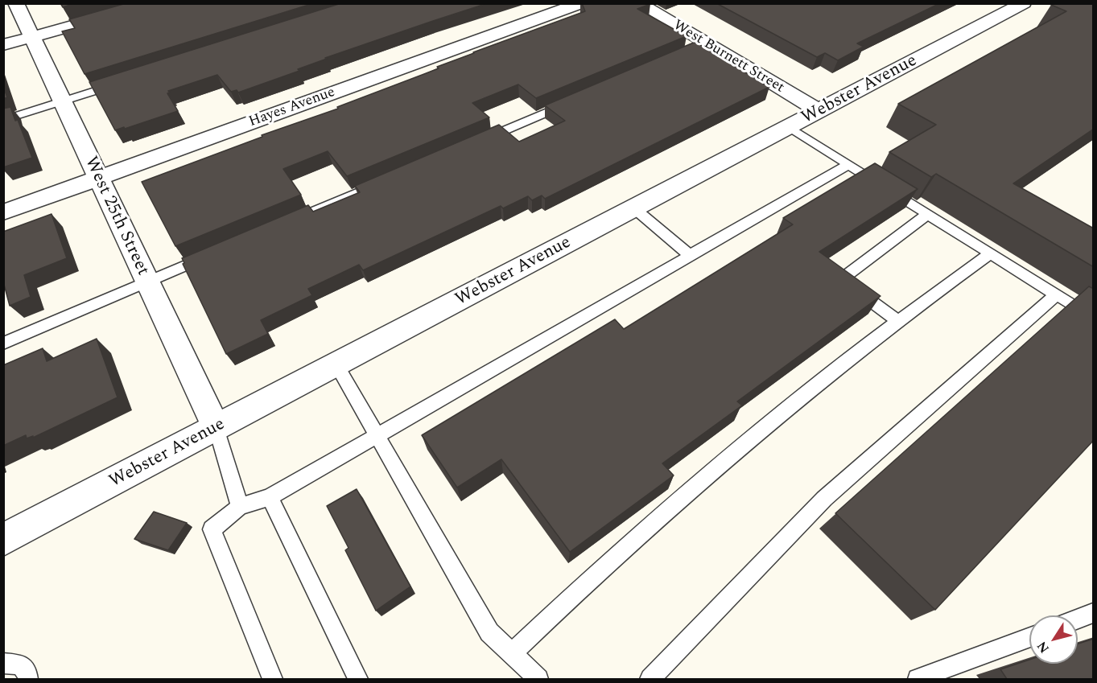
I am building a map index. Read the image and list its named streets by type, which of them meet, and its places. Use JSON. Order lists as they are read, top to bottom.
{
  "streets": {
    "street": [
      "West Burnett Street",
      "Webster Avenue",
      "Hayes Avenue",
      "West 25th Street"
    ]
  },
  "crossings": [
    ["West Burnett Street", "Webster Avenue"],
    ["Webster Avenue", "West 25th Street"],
    ["Hayes Avenue", "West 25th Street"]
  ],
  "north": "bottom left"
}
